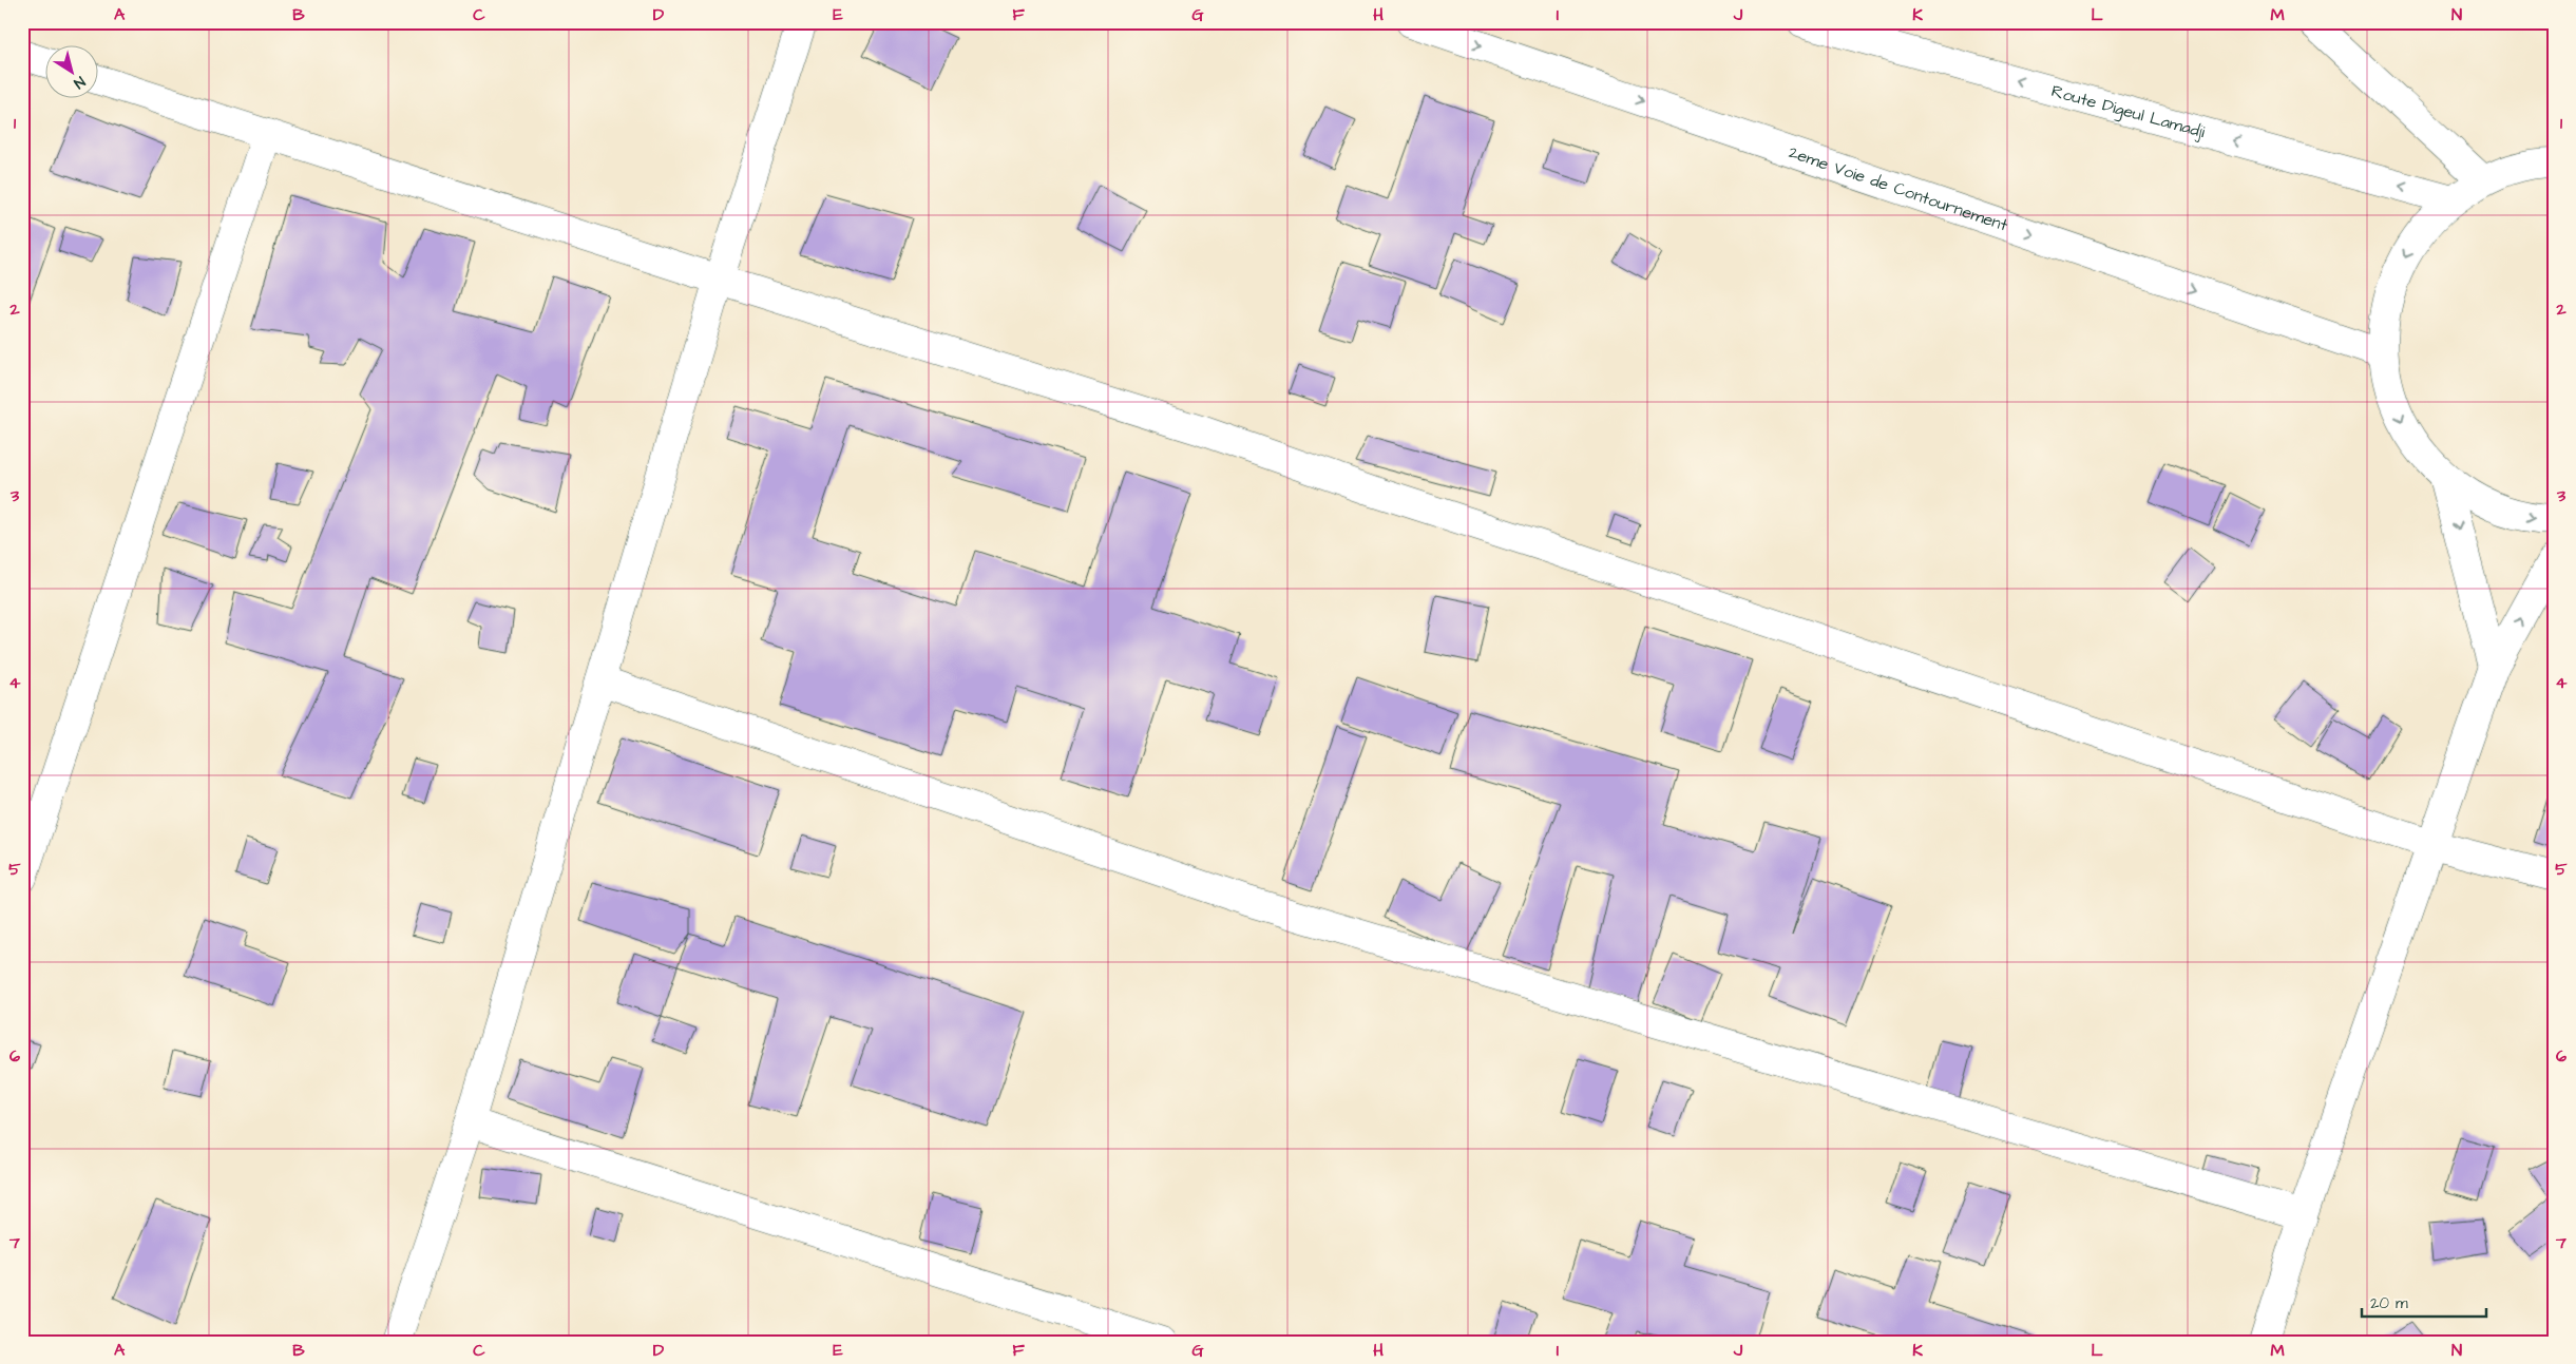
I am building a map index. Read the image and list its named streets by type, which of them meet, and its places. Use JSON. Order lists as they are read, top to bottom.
{
  "streets": {
    "street": ["Route Digeul Lamadji", "2eme Voie de Contournement"]
  },
  "one_way": ["Route Digeul Lamadji", "2eme Voie de Contournement"],
  "scale_bar": "20 m",
  "north": "bottom right",
  "grid": {
    "columns": [
      "A",
      "B",
      "C",
      "D",
      "E",
      "F",
      "G",
      "H",
      "I",
      "J",
      "K",
      "L",
      "M",
      "N"
    ],
    "rows": [
      "1",
      "2",
      "3",
      "4",
      "5",
      "6",
      "7"
    ]
  }
}
